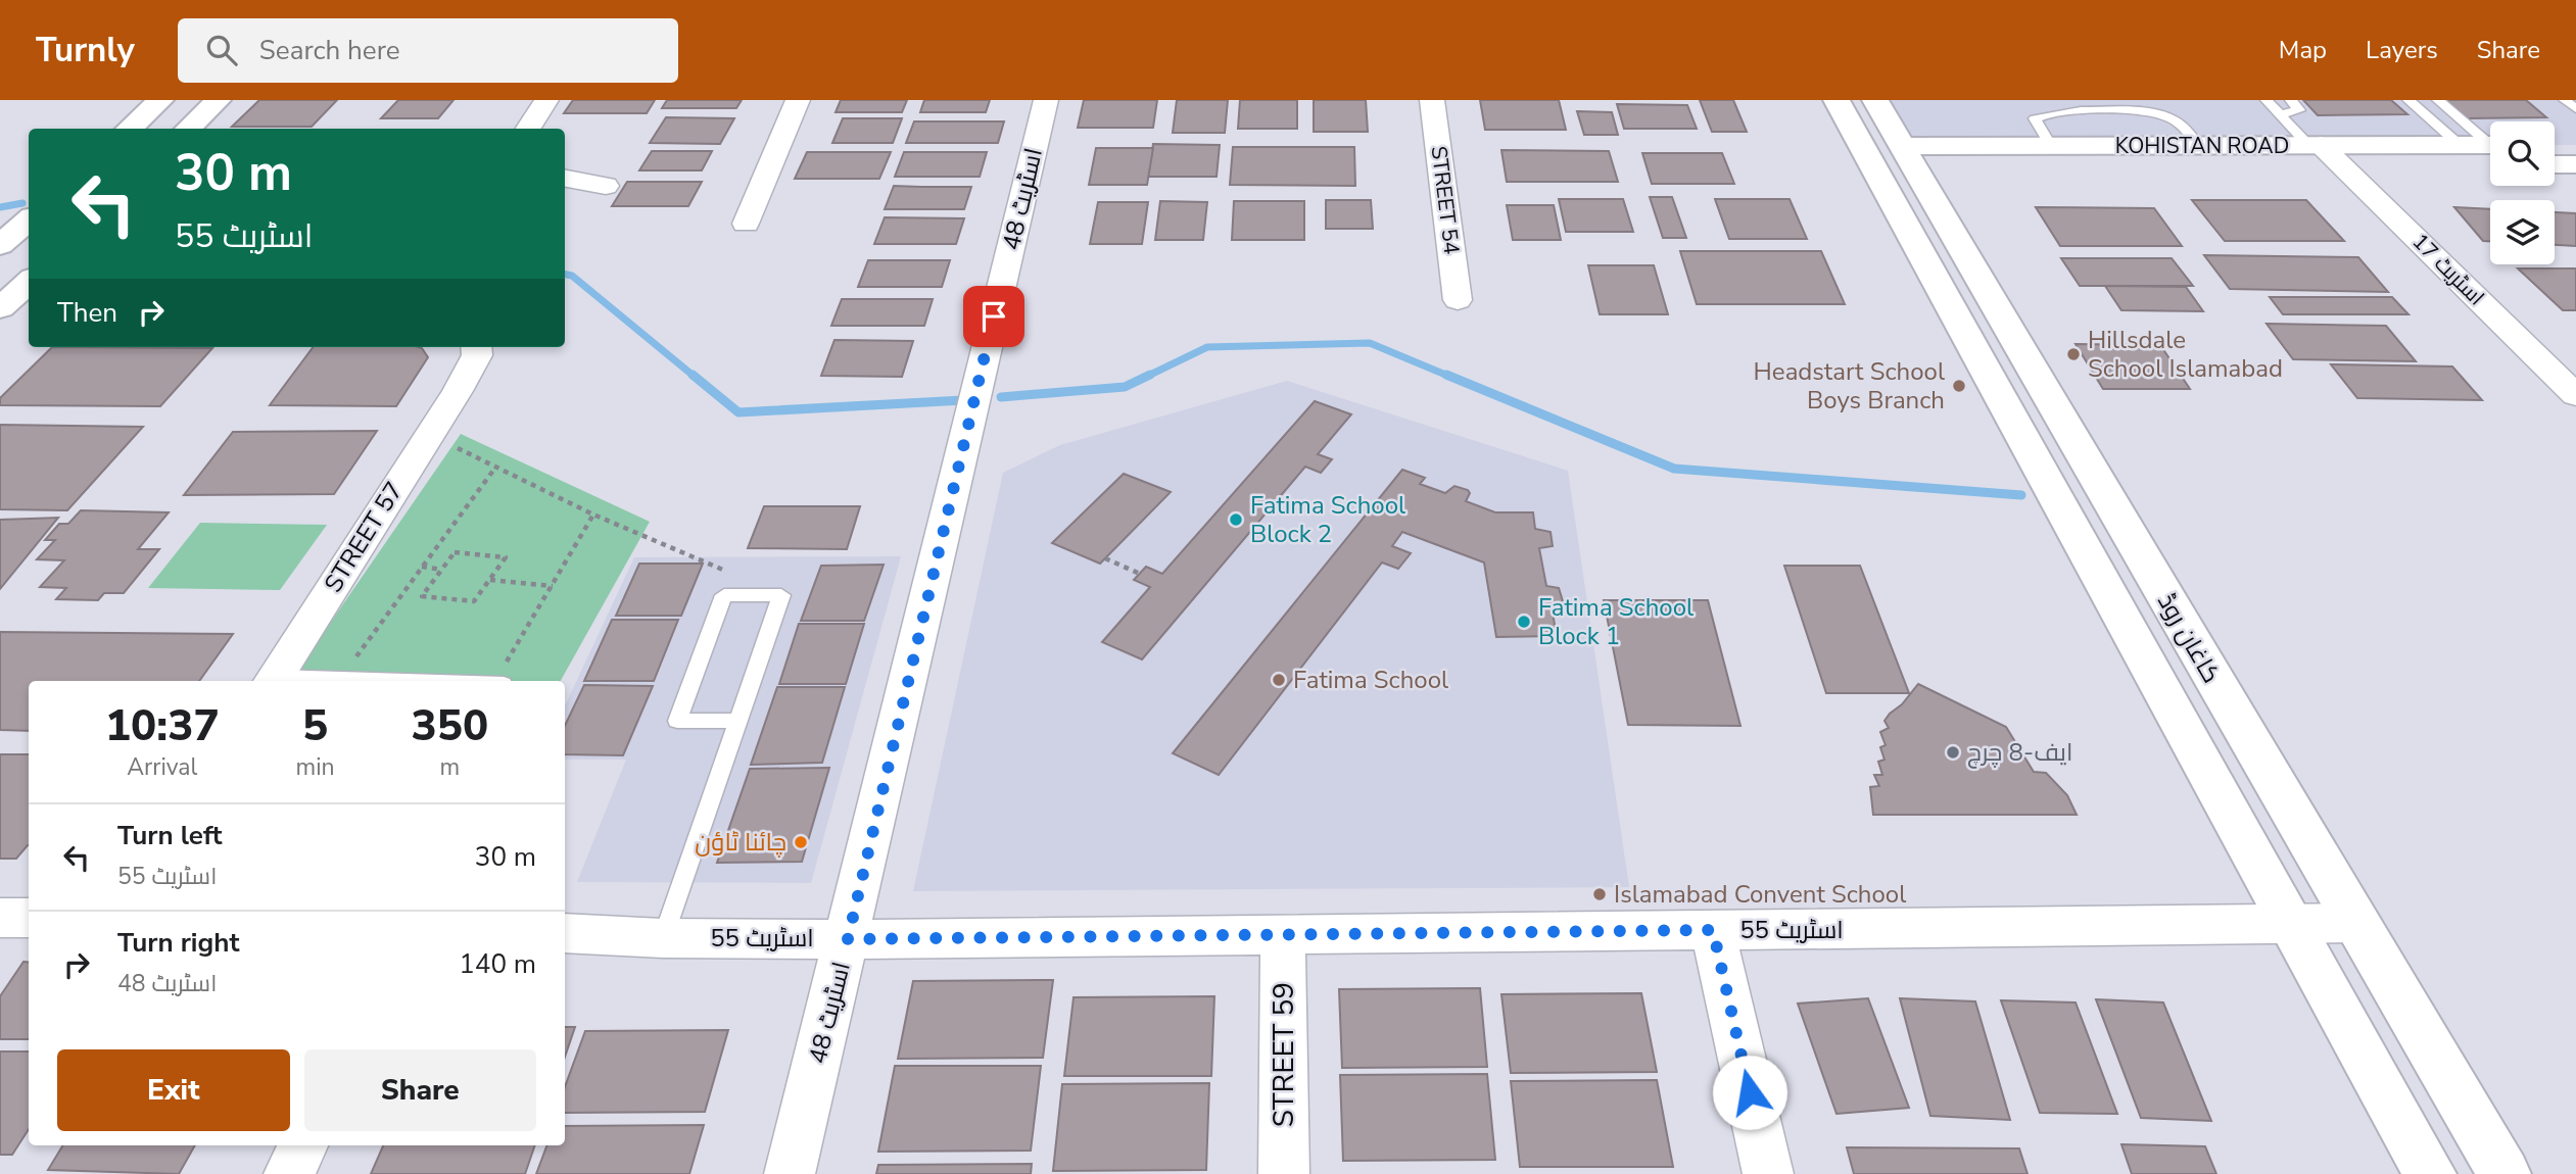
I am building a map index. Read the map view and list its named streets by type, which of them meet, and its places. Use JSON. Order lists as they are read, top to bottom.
{
  "streets": {
    "street": [
      "KOHISTAN ROAD",
      "اسٹریٹ 48",
      "STREET 54",
      "اسٹریٹ 17",
      "STREET 57",
      "کاغان روڈ",
      "اسٹریٹ 55",
      "STREET 59"
    ]
  },
  "crossings": [
    ["KOHISTAN ROAD", "اسٹریٹ 17"],
    ["KOHISTAN ROAD", "کاغان روڈ"],
    ["اسٹریٹ 48", "اسٹریٹ 55"],
    ["کاغان روڈ", "اسٹریٹ 55"],
    ["اسٹریٹ 55", "STREET 59"]
  ],
  "places": [
    "Hillsdale School Islamabad",
    "Headstart School Boys Branch",
    "Fatima School Block 2",
    "Fatima School Block 1",
    "Fatima School",
    "ایف-8 چرچ",
    "چائنا ٹاؤن",
    "Islamabad Convent School"
  ],
  "page": {
    "header": "Turnly",
    "search": "Search here",
    "nav": ["Map", "Layers", "Share"],
    "turn": ["30 m", "اسٹریٹ 55"],
    "then": "Then",
    "eta": [
      "10:37",
      "Arrival",
      "5",
      "min",
      "350",
      "m"
    ],
    "list": [
      {
        "name": "Turn left",
        "note": "اسٹریٹ 55",
        "value": "30 m"
      },
      {
        "name": "Turn right",
        "note": "اسٹریٹ 48",
        "value": "140 m"
      }
    ],
    "buttons": ["Exit", "Share"]
  }
}
